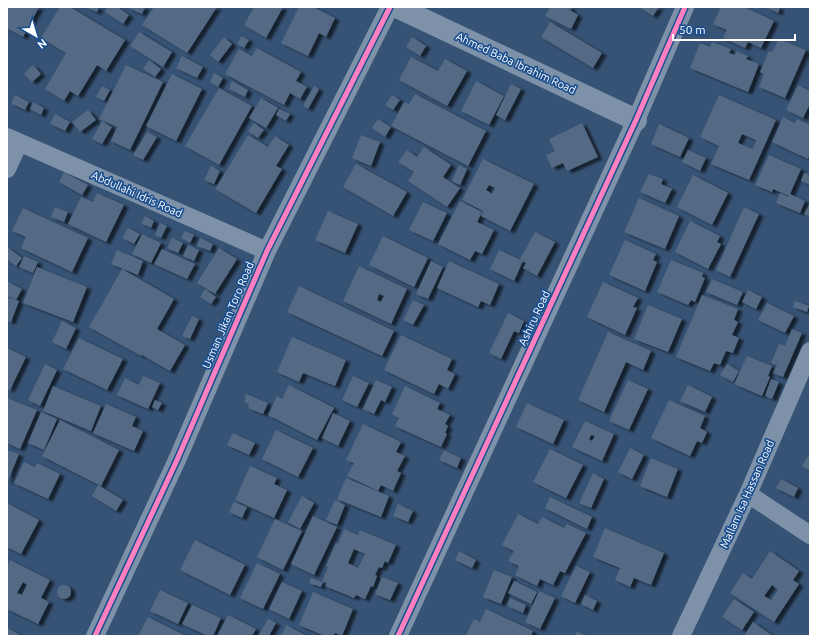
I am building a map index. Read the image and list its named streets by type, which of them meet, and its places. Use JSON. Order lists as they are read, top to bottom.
{
  "streets": {
    "street": [
      "Ahmed Baba Ibrahim Road",
      "Abdullahi Idris Road",
      "Usman Jikan Toro Road",
      "Ashiru Road",
      "Mallam Isa Hassan Road"
    ]
  },
  "crossings": [
    ["Ahmed Baba Ibrahim Road", "Ashiru Road"],
    ["Abdullahi Idris Road", "Usman Jikan Toro Road"]
  ],
  "scale_bar": "50 m",
  "north": "bottom right"
}
